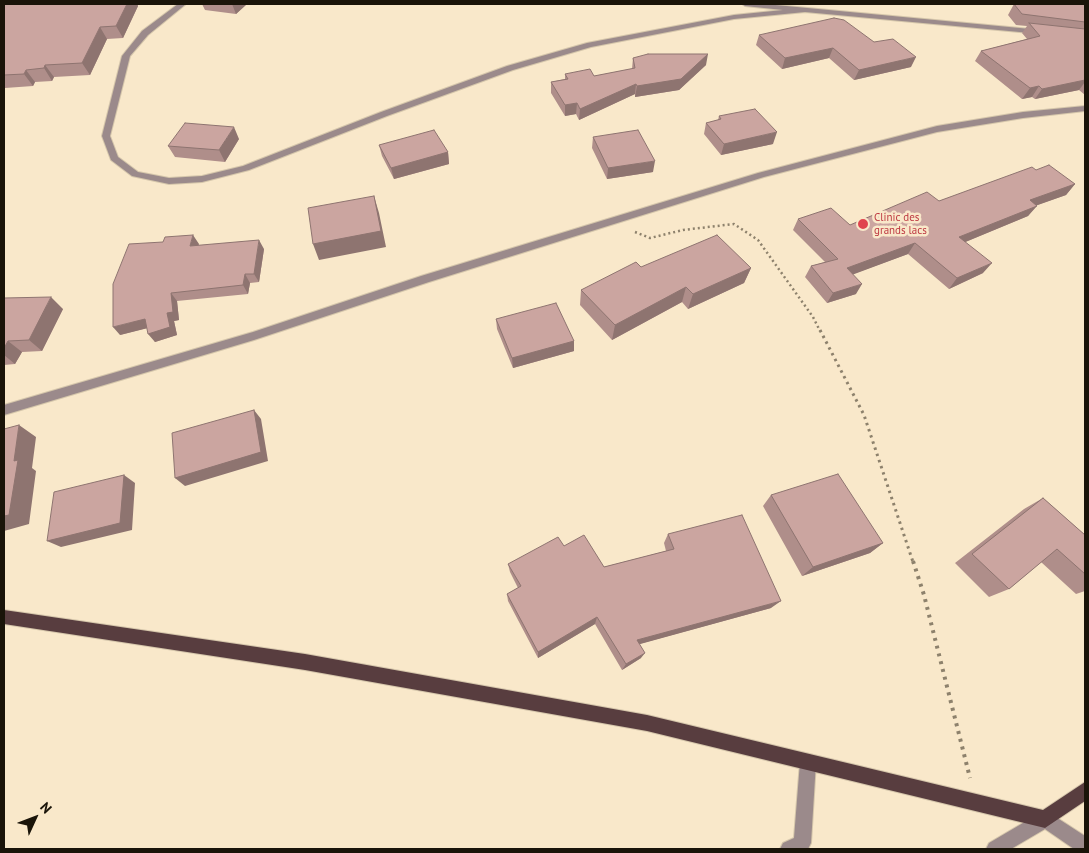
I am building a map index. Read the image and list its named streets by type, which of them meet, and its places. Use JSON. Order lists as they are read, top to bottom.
{
  "places": ["Clinic des grands lacs"],
  "north": "top right"
}
